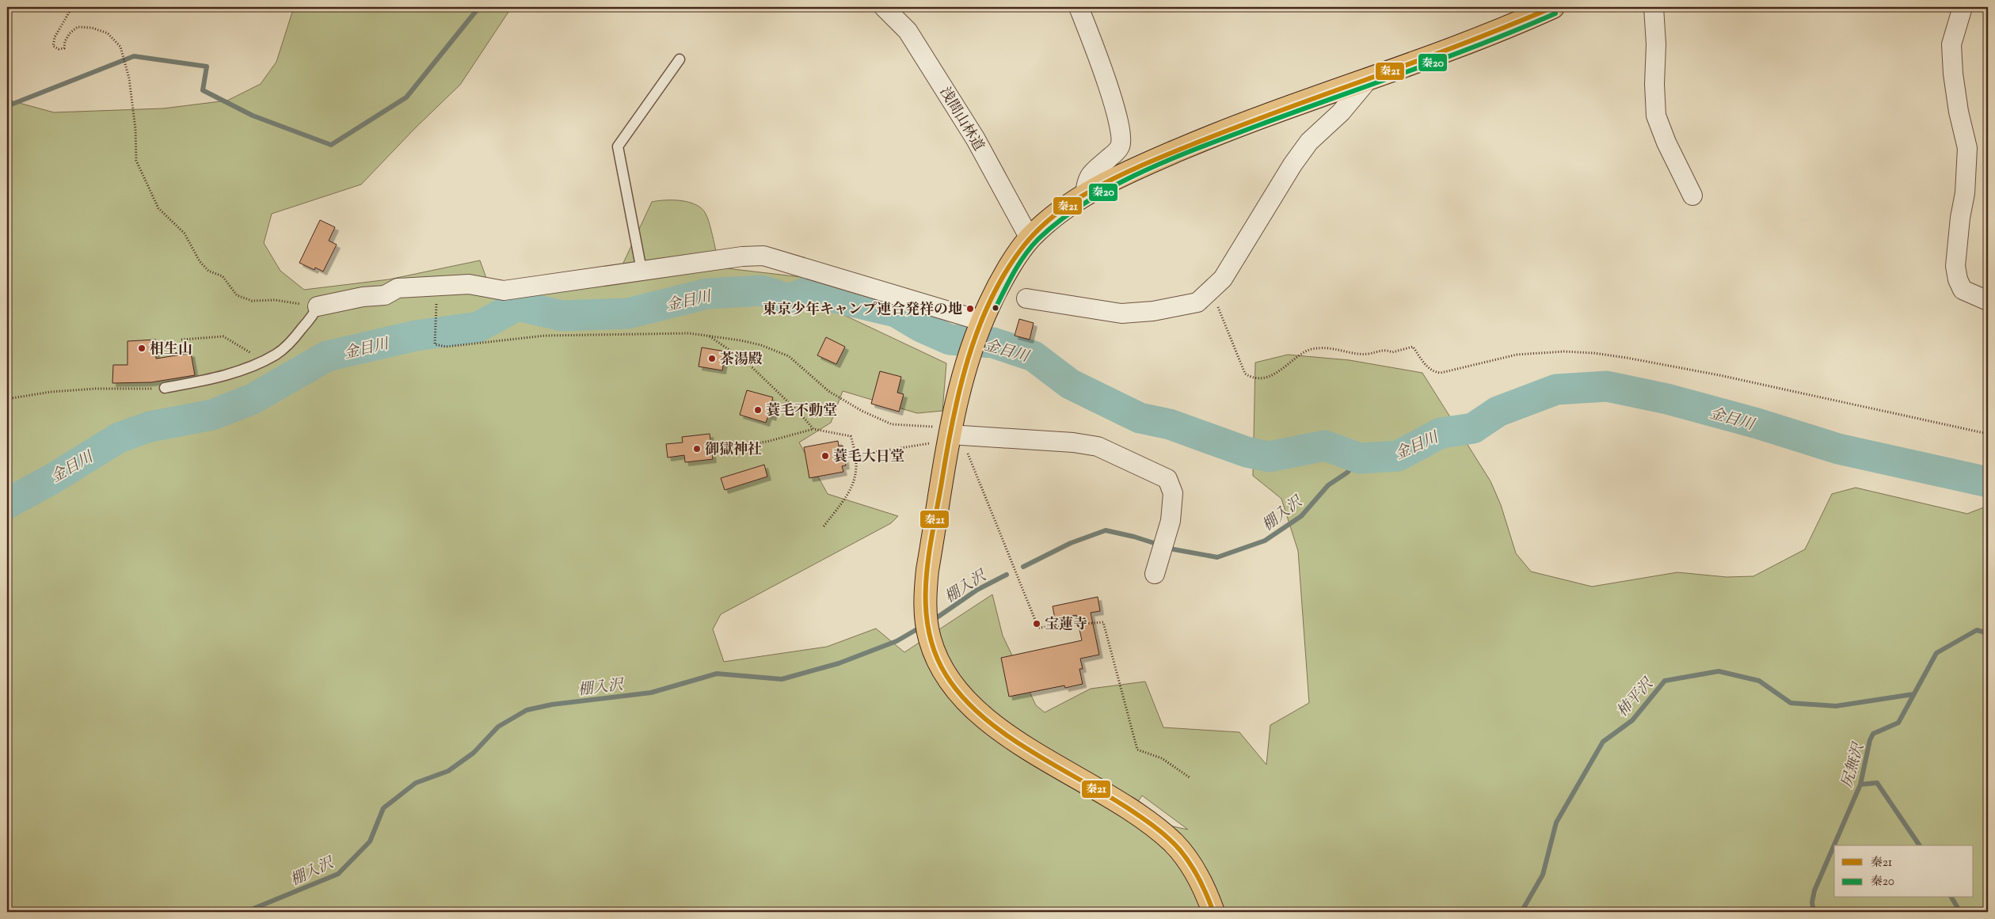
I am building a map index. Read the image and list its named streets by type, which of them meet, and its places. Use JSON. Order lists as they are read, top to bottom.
{
  "streets": {
    "street": ["浅間山林道"]
  },
  "water": [
    "金目川",
    "棚入沢",
    "柿平沢",
    "尻無沢"
  ],
  "places": [
    "東京少年キャンプ連合発祥の地",
    "相生山",
    "茶湯殿",
    "蓑毛不動堂",
    "御獄神社",
    "蓑毛大日堂",
    "宝蓮寺"
  ],
  "lines": ["transit line 秦21", "transit line 秦20"],
  "legend": ["秦21", "秦20"]
}
